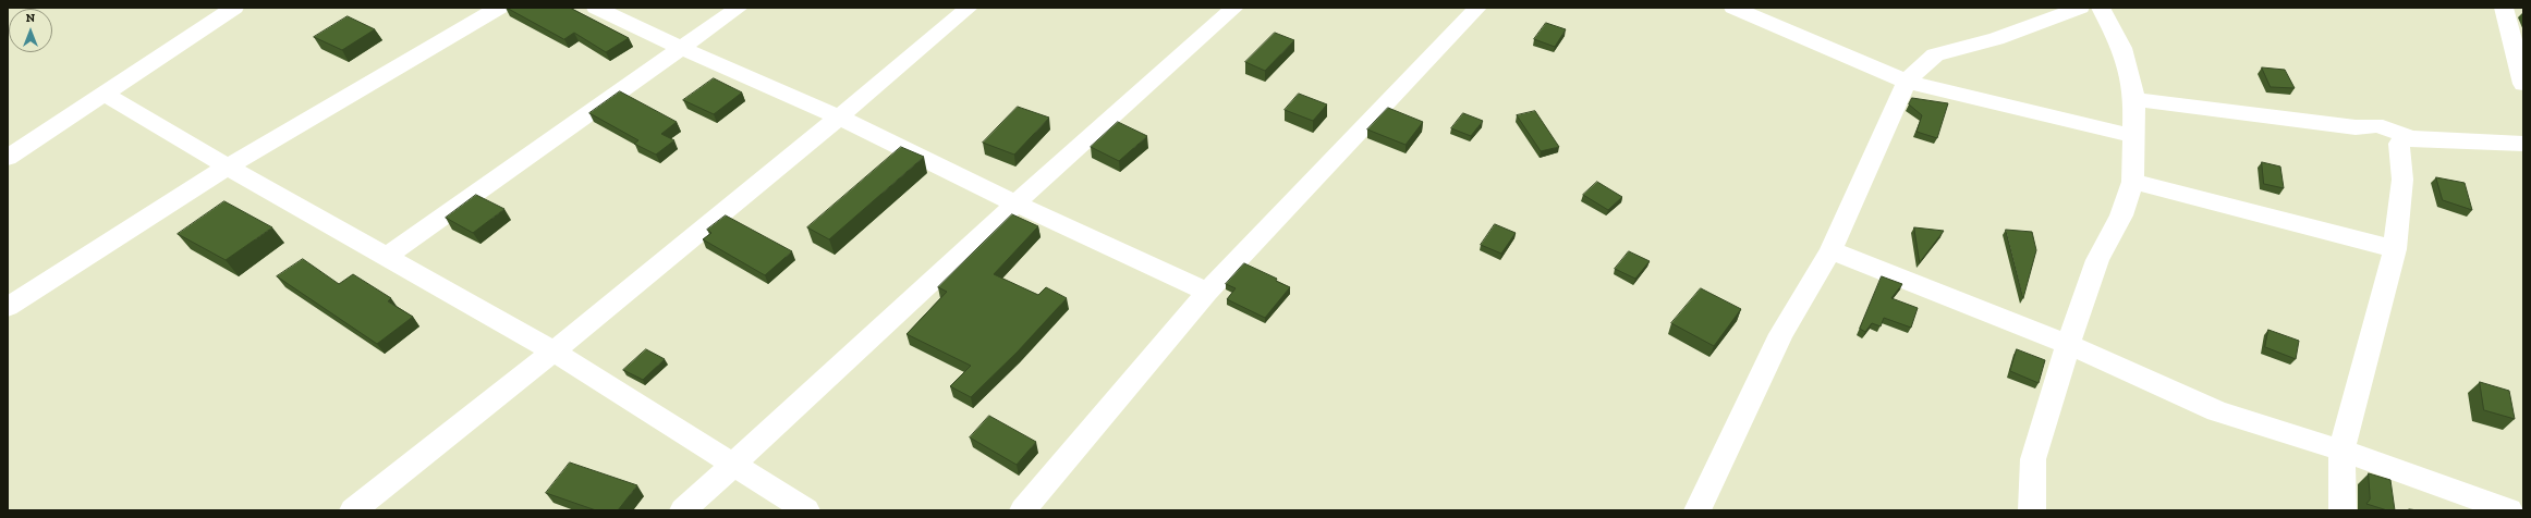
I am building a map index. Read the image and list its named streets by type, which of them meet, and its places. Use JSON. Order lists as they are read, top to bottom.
{
  "north": "top"
}
